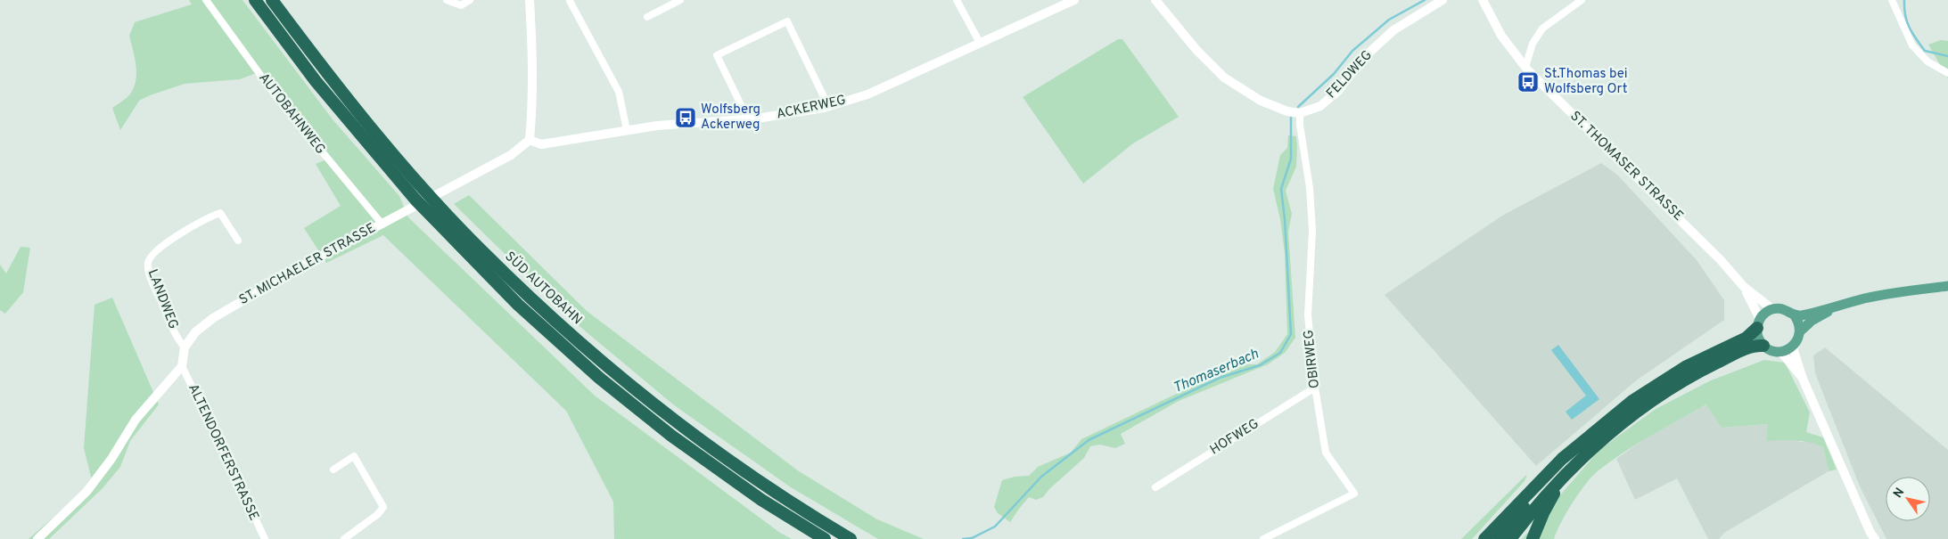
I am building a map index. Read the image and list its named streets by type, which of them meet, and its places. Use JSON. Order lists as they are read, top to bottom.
{
  "streets": {
    "highway": ["SÜD AUTOBAHN"],
    "main road": [
      "FELDWEG",
      "ACKERWEG",
      "ST. THOMASER STRASSE",
      "ST. MICHAELER STRASSE"
    ],
    "street": [
      "AUTOBAHNWEG",
      "LANDWEG",
      "OBIRWEG",
      "HOFWEG",
      "ALTENDORFERSTRASSE"
    ]
  },
  "crossings": [
    ["FELDWEG", "OBIRWEG"],
    ["ACKERWEG", "ST. MICHAELER STRASSE"],
    ["AUTOBAHNWEG", "ST. MICHAELER STRASSE"],
    ["ST. MICHAELER STRASSE", "LANDWEG"],
    ["ST. MICHAELER STRASSE", "ALTENDORFERSTRASSE"],
    ["OBIRWEG", "HOFWEG"]
  ],
  "water": ["Thomaserbach"],
  "places": {
    "bus stop": ["St.Thomas bei Wolfsberg Ort", "Wolfsberg Ackerweg"]
  },
  "north": "top left"
}
